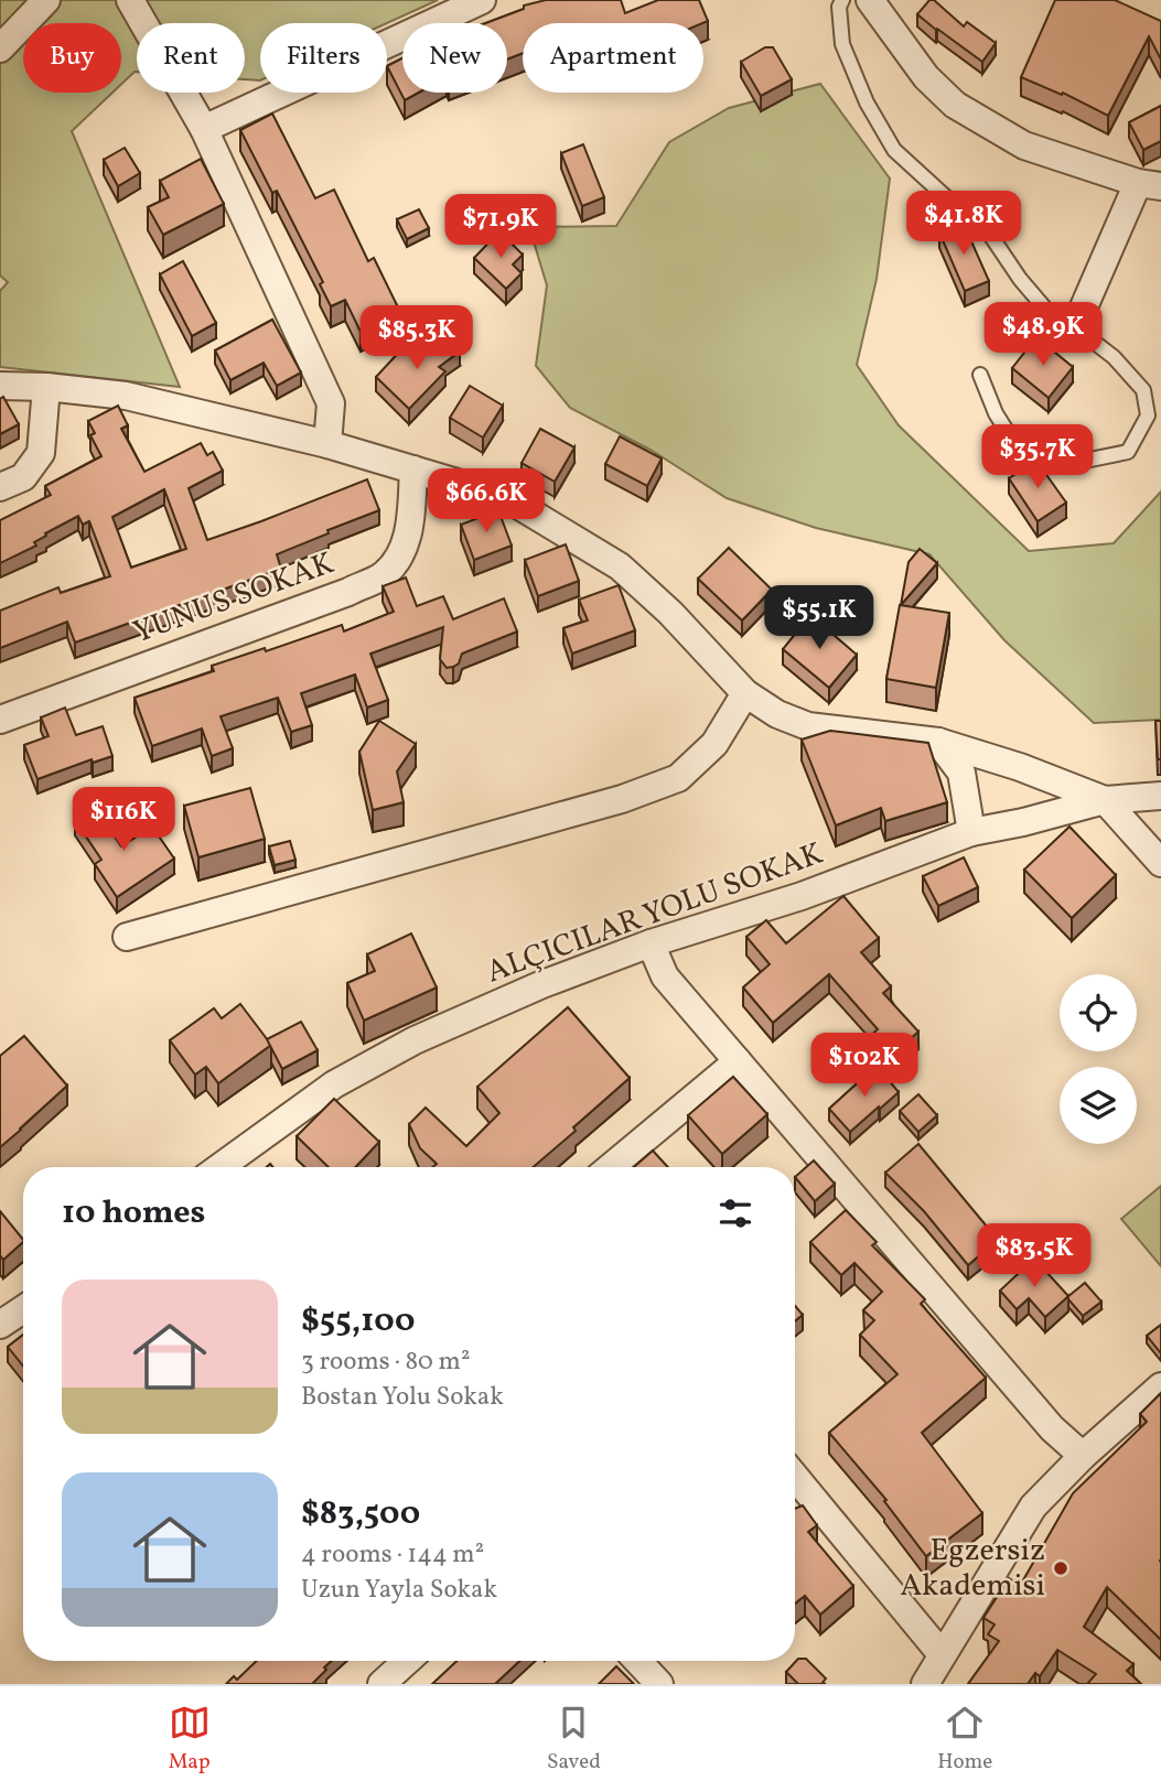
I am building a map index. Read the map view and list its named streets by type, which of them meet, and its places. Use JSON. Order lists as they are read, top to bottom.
{
  "streets": {
    "street": ["YUNUS SOKAK"]
  },
  "places": ["Egzersiz Akademisi"],
  "page": {
    "chip": [
      "Buy",
      "Rent",
      "Filters",
      "New",
      "Apartment"
    ],
    "price": [
      "$41.8K",
      "$71.9K",
      "$48.9K",
      "$85.3K",
      "$35.7K",
      "$66.6K",
      "$55.1K",
      "$116K",
      "$102K",
      "$83.5K"
    ],
    "heading": "10 homes",
    "list": [
      {
        "name": "$55,100",
        "note": "3 rooms · 80 m² · Bostan Yolu Sokak"
      },
      {
        "name": "$83,500",
        "note": "4 rooms · 144 m² · Uzun Yayla Sokak"
      }
    ],
    "tabs": ["Map", "Saved", "Home"]
  }
}
